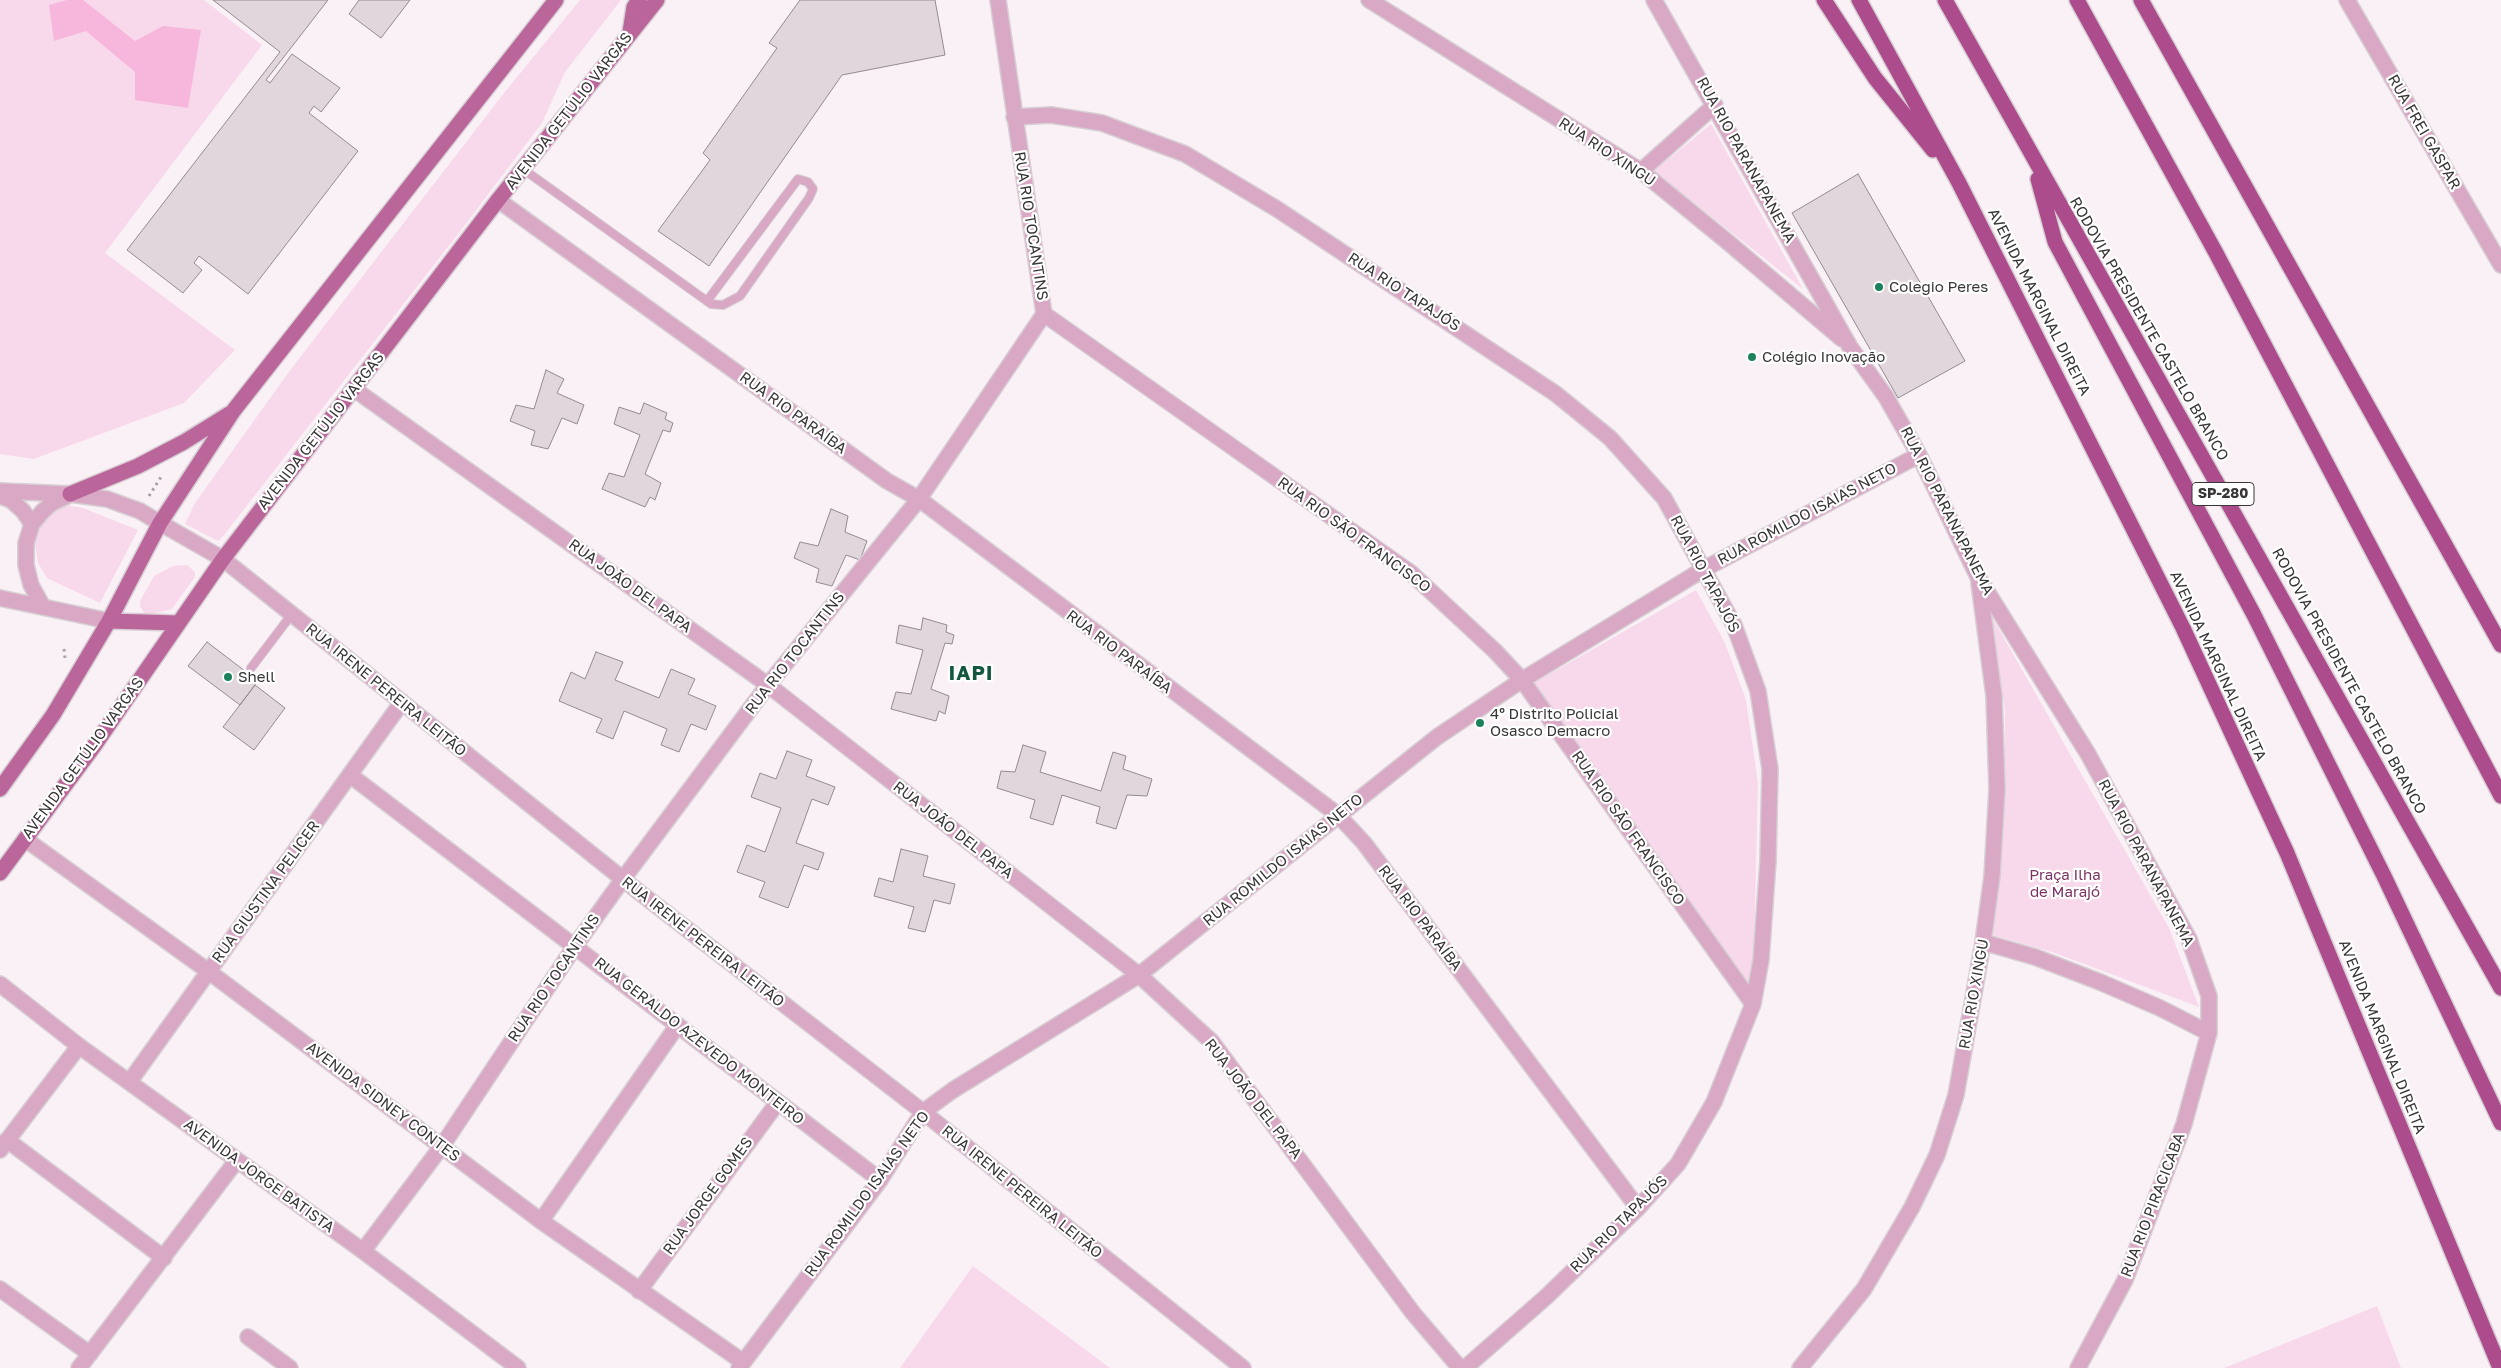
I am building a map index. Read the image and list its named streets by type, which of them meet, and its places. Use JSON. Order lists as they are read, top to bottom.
{
  "streets": {
    "highway": ["AVENIDA MARGINAL DIREITA", "RODOVIA PRESIDENTE CASTELO BRANCO", "SP-280"],
    "main road": ["AVENIDA GETÚLIO VARGAS"],
    "street": [
      "RUA FREI GASPAR",
      "RUA RIO XINGU",
      "RUA RIO PARANAPANEMA",
      "RUA RIO TOCANTINS",
      "RUA RIO TAPAJÓS",
      "RUA RIO PARAÍBA",
      "RUA ROMILDO ISAIAS NETO",
      "RUA RIO SÃO FRANCISCO",
      "RUA JOÃO DEL PAPA",
      "RUA IRENE PEREIRA LEITÃO",
      "RUA GIUSTINA PELICER",
      "RUA GERALDO AZEVEDO MONTEIRO",
      "AVENIDA SIDNEY CONTES",
      "AVENIDA JORGE BATISTA",
      "RUA JORGE GOMES",
      "RUA RIO PIRACICABA"
    ]
  },
  "crossings": [
    ["AVENIDA GETÚLIO VARGAS", "RUA RIO PARAÍBA"],
    ["AVENIDA GETÚLIO VARGAS", "RUA JOÃO DEL PAPA"],
    ["AVENIDA GETÚLIO VARGAS", "RUA IRENE PEREIRA LEITÃO"],
    ["AVENIDA GETÚLIO VARGAS", "AVENIDA SIDNEY CONTES"],
    ["RUA RIO XINGU", "RUA RIO PARANAPANEMA"],
    ["RUA RIO PARANAPANEMA", "RUA ROMILDO ISAIAS NETO"],
    ["RUA RIO PARANAPANEMA", "RUA RIO PIRACICABA"],
    ["RUA RIO TOCANTINS", "RUA RIO TAPAJÓS"],
    ["RUA RIO TOCANTINS", "RUA RIO PARAÍBA"],
    ["RUA RIO TOCANTINS", "RUA RIO SÃO FRANCISCO"],
    ["RUA RIO TOCANTINS", "RUA JOÃO DEL PAPA"],
    ["RUA RIO TOCANTINS", "RUA IRENE PEREIRA LEITÃO"],
    ["RUA RIO TOCANTINS", "RUA GERALDO AZEVEDO MONTEIRO"],
    ["RUA RIO TOCANTINS", "AVENIDA SIDNEY CONTES"],
    ["RUA RIO TOCANTINS", "AVENIDA JORGE BATISTA"],
    ["RUA RIO TAPAJÓS", "RUA RIO PARAÍBA"],
    ["RUA RIO TAPAJÓS", "RUA ROMILDO ISAIAS NETO"],
    ["RUA RIO TAPAJÓS", "RUA RIO SÃO FRANCISCO"],
    ["RUA RIO PARAÍBA", "RUA ROMILDO ISAIAS NETO"],
    ["RUA ROMILDO ISAIAS NETO", "RUA RIO SÃO FRANCISCO"],
    ["RUA ROMILDO ISAIAS NETO", "RUA JOÃO DEL PAPA"],
    ["RUA ROMILDO ISAIAS NETO", "RUA IRENE PEREIRA LEITÃO"],
    ["RUA ROMILDO ISAIAS NETO", "RUA GERALDO AZEVEDO MONTEIRO"],
    ["RUA ROMILDO ISAIAS NETO", "AVENIDA SIDNEY CONTES"],
    ["RUA IRENE PEREIRA LEITÃO", "RUA GIUSTINA PELICER"],
    ["RUA GIUSTINA PELICER", "RUA GERALDO AZEVEDO MONTEIRO"],
    ["RUA GIUSTINA PELICER", "AVENIDA SIDNEY CONTES"],
    ["RUA GIUSTINA PELICER", "AVENIDA JORGE BATISTA"],
    ["RUA GERALDO AZEVEDO MONTEIRO", "RUA JORGE GOMES"],
    ["AVENIDA SIDNEY CONTES", "RUA JORGE GOMES"]
  ],
  "districts": ["IAPI"],
  "parks": ["Praça Ilha de Marajó"],
  "places": [
    "Colegio Peres",
    "Colégio Inovação",
    "Shell",
    "4º Distrito Policial Osasco Demacro"
  ]
}
